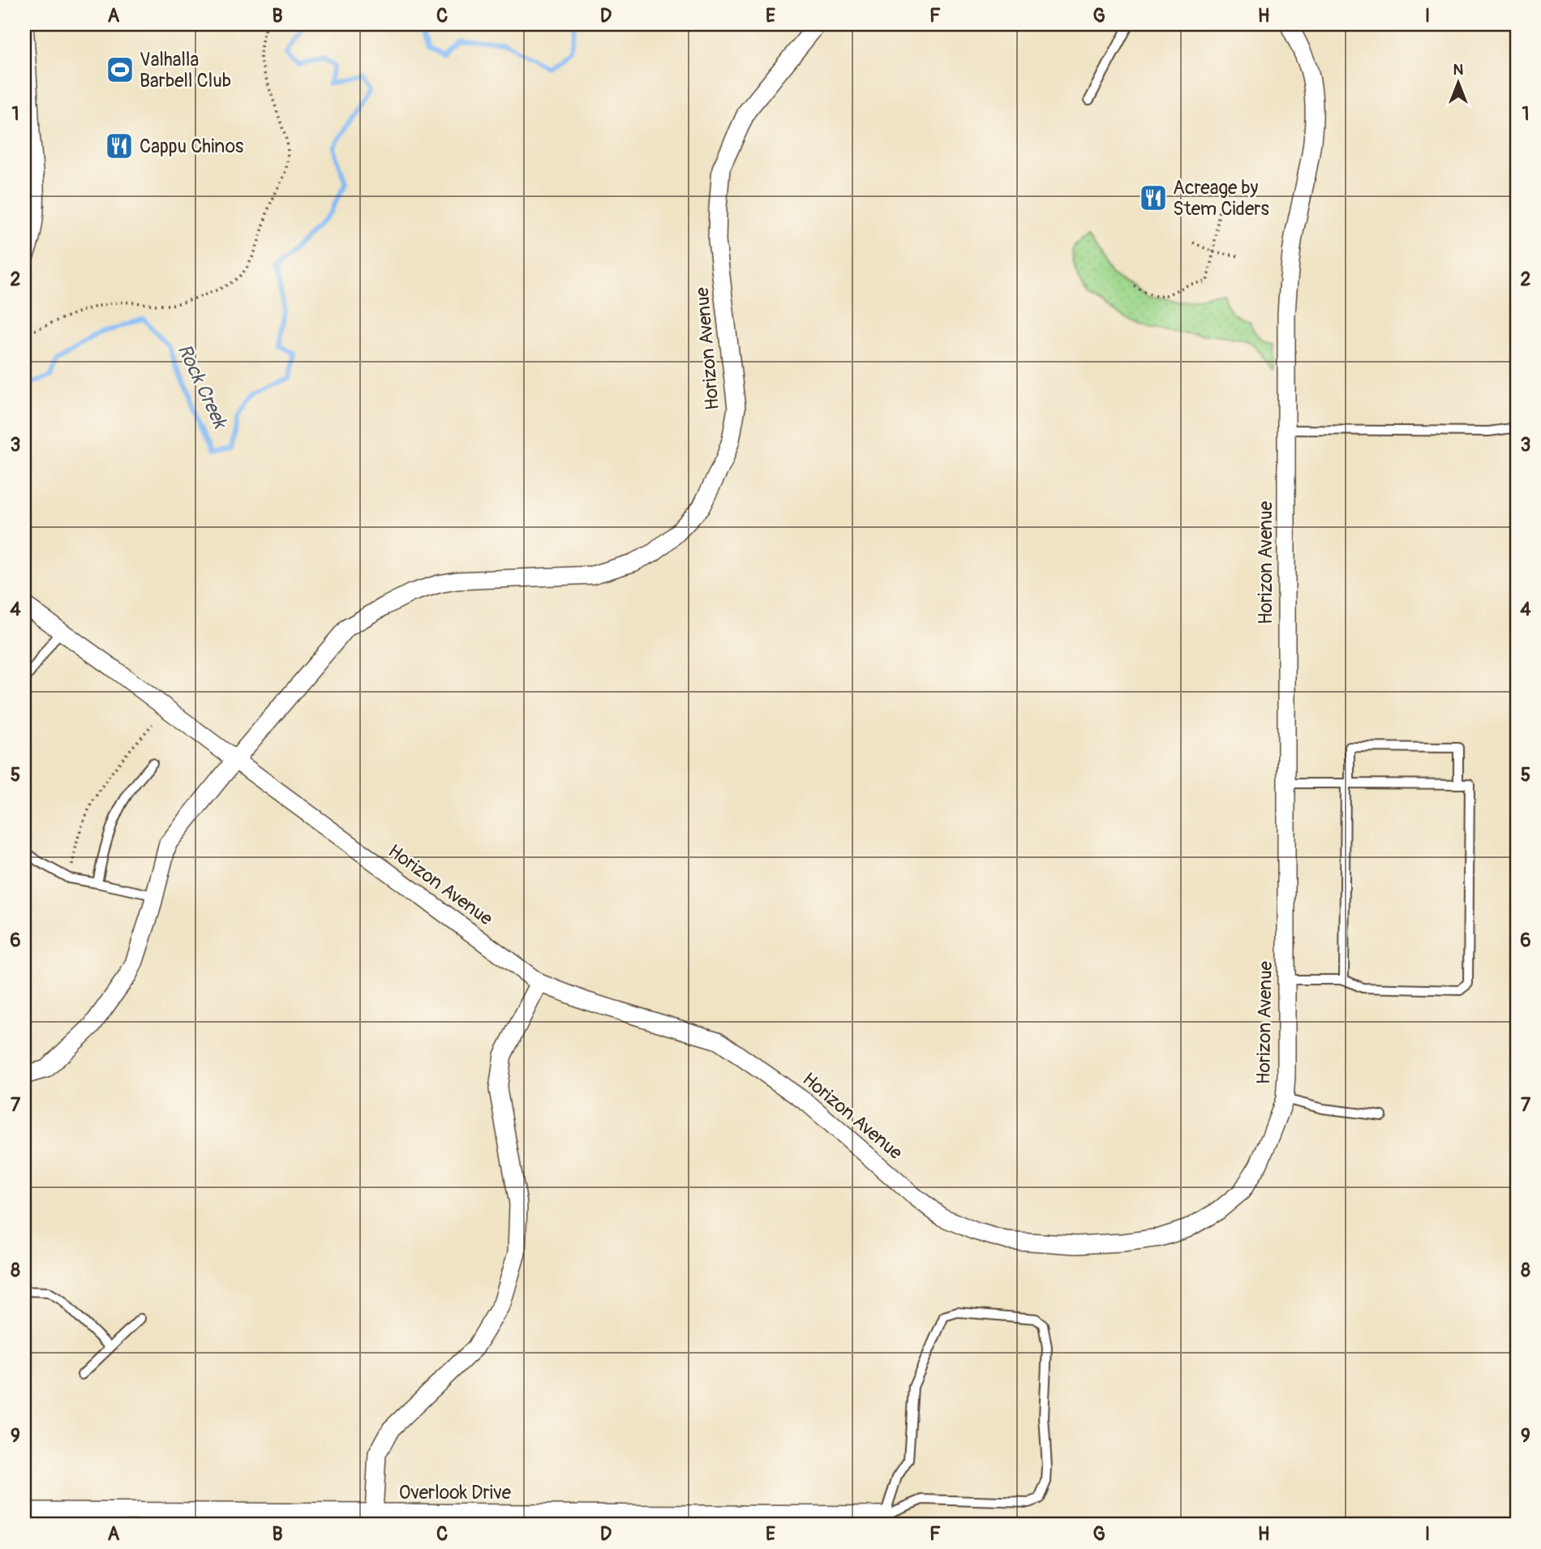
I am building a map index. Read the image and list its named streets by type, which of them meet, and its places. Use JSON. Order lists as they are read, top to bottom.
{
  "streets": {
    "street": ["Horizon Avenue", "Overlook Drive"]
  },
  "water": ["Rock Creek"],
  "places": {
    "sports": ["Valhalla Barbell Club"],
    "restaurant": ["Cappu Chinos", "Acreage by Stem Ciders"]
  },
  "north": "top",
  "grid": {
    "columns": [
      "A",
      "B",
      "C",
      "D",
      "E",
      "F",
      "G",
      "H",
      "I"
    ],
    "rows": [
      "1",
      "2",
      "3",
      "4",
      "5",
      "6",
      "7",
      "8",
      "9"
    ]
  }
}
